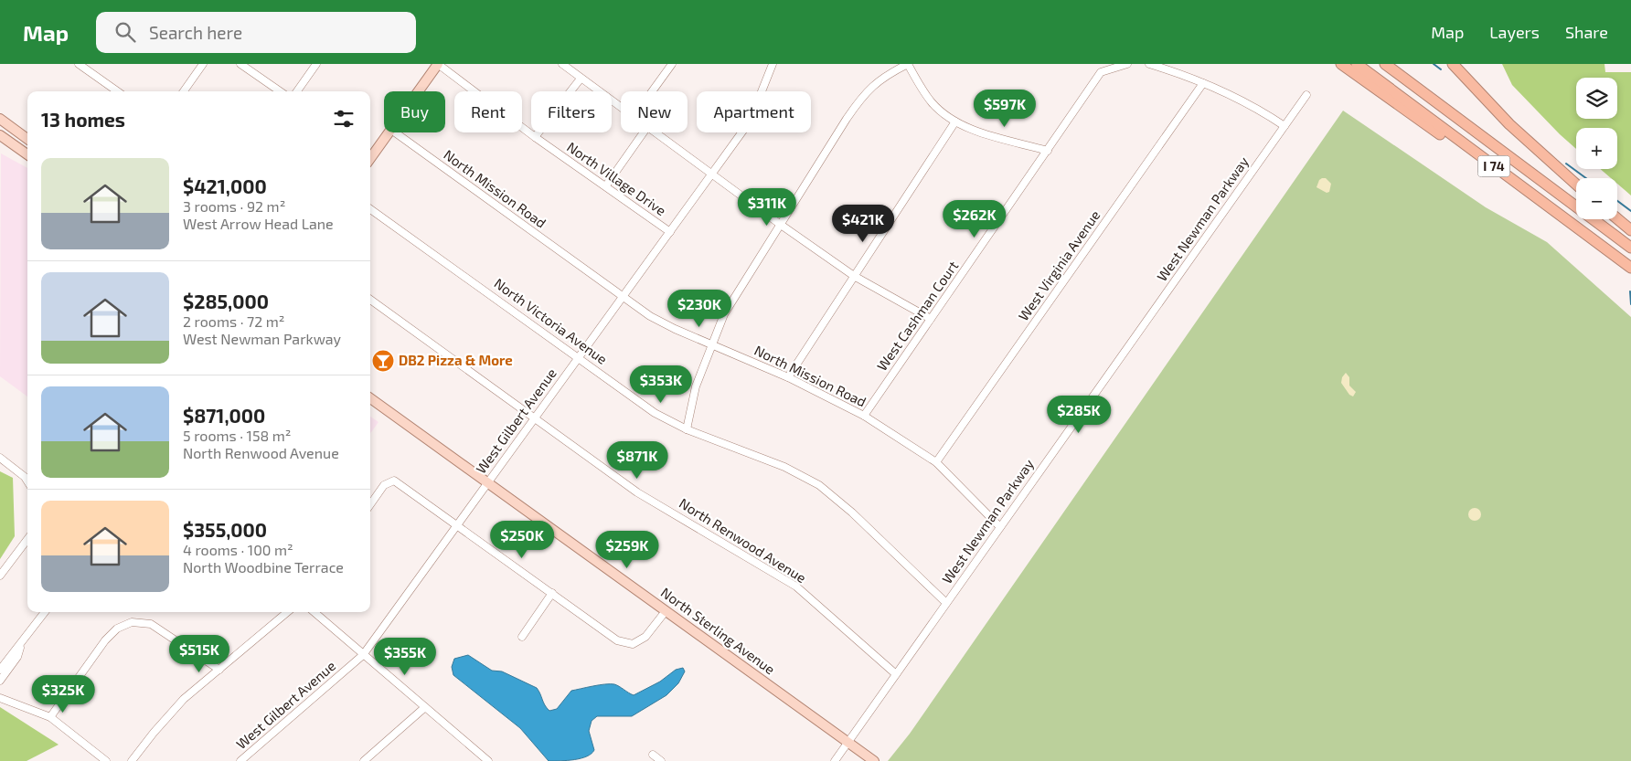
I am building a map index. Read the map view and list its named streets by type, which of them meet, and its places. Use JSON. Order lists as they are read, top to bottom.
{
  "streets": {
    "highway": ["I 74"],
    "main road": ["North Sterling Avenue"],
    "street": [
      "North Village Drive",
      "North Mission Road",
      "West Newman Parkway",
      "West Virginia Avenue",
      "West Cashman Court",
      "North Victoria Avenue",
      "West Gilbert Avenue",
      "North Renwood Avenue"
    ]
  },
  "crossings": [
    ["North Village Drive", "West Gilbert Avenue"],
    ["North Mission Road", "West Newman Parkway"],
    ["North Mission Road", "West Virginia Avenue"],
    ["North Mission Road", "West Cashman Court"],
    ["North Mission Road", "West Gilbert Avenue"],
    ["West Newman Parkway", "North Victoria Avenue"],
    ["West Newman Parkway", "North Renwood Avenue"],
    ["West Newman Parkway", "North Sterling Avenue"],
    ["North Victoria Avenue", "West Gilbert Avenue"],
    ["West Gilbert Avenue", "North Renwood Avenue"],
    ["West Gilbert Avenue", "North Sterling Avenue"]
  ],
  "places": {
    "bar": ["DB2 Pizza & More"]
  },
  "page": {
    "header": "Map",
    "search": "Search here",
    "nav": ["Map", "Layers", "Share"],
    "map_buttons": ["+", "−"],
    "price": [
      "$597K",
      "$311K",
      "$262K",
      "$421K",
      "$230K",
      "$353K",
      "$285K",
      "$871K",
      "$250K",
      "$259K",
      "$515K",
      "$355K",
      "$325K"
    ],
    "chip": [
      "Buy",
      "Rent",
      "Filters",
      "New",
      "Apartment"
    ],
    "heading": "13 homes",
    "list": [
      {
        "name": "$421,000",
        "note": "3 rooms · 92 m² · West Arrow Head Lane"
      },
      {
        "name": "$285,000",
        "note": "2 rooms · 72 m² · West Newman Parkway"
      },
      {
        "name": "$871,000",
        "note": "5 rooms · 158 m² · North Renwood Avenue"
      },
      {
        "name": "$355,000",
        "note": "4 rooms · 100 m² · North Woodbine Terrace"
      }
    ]
  }
}
